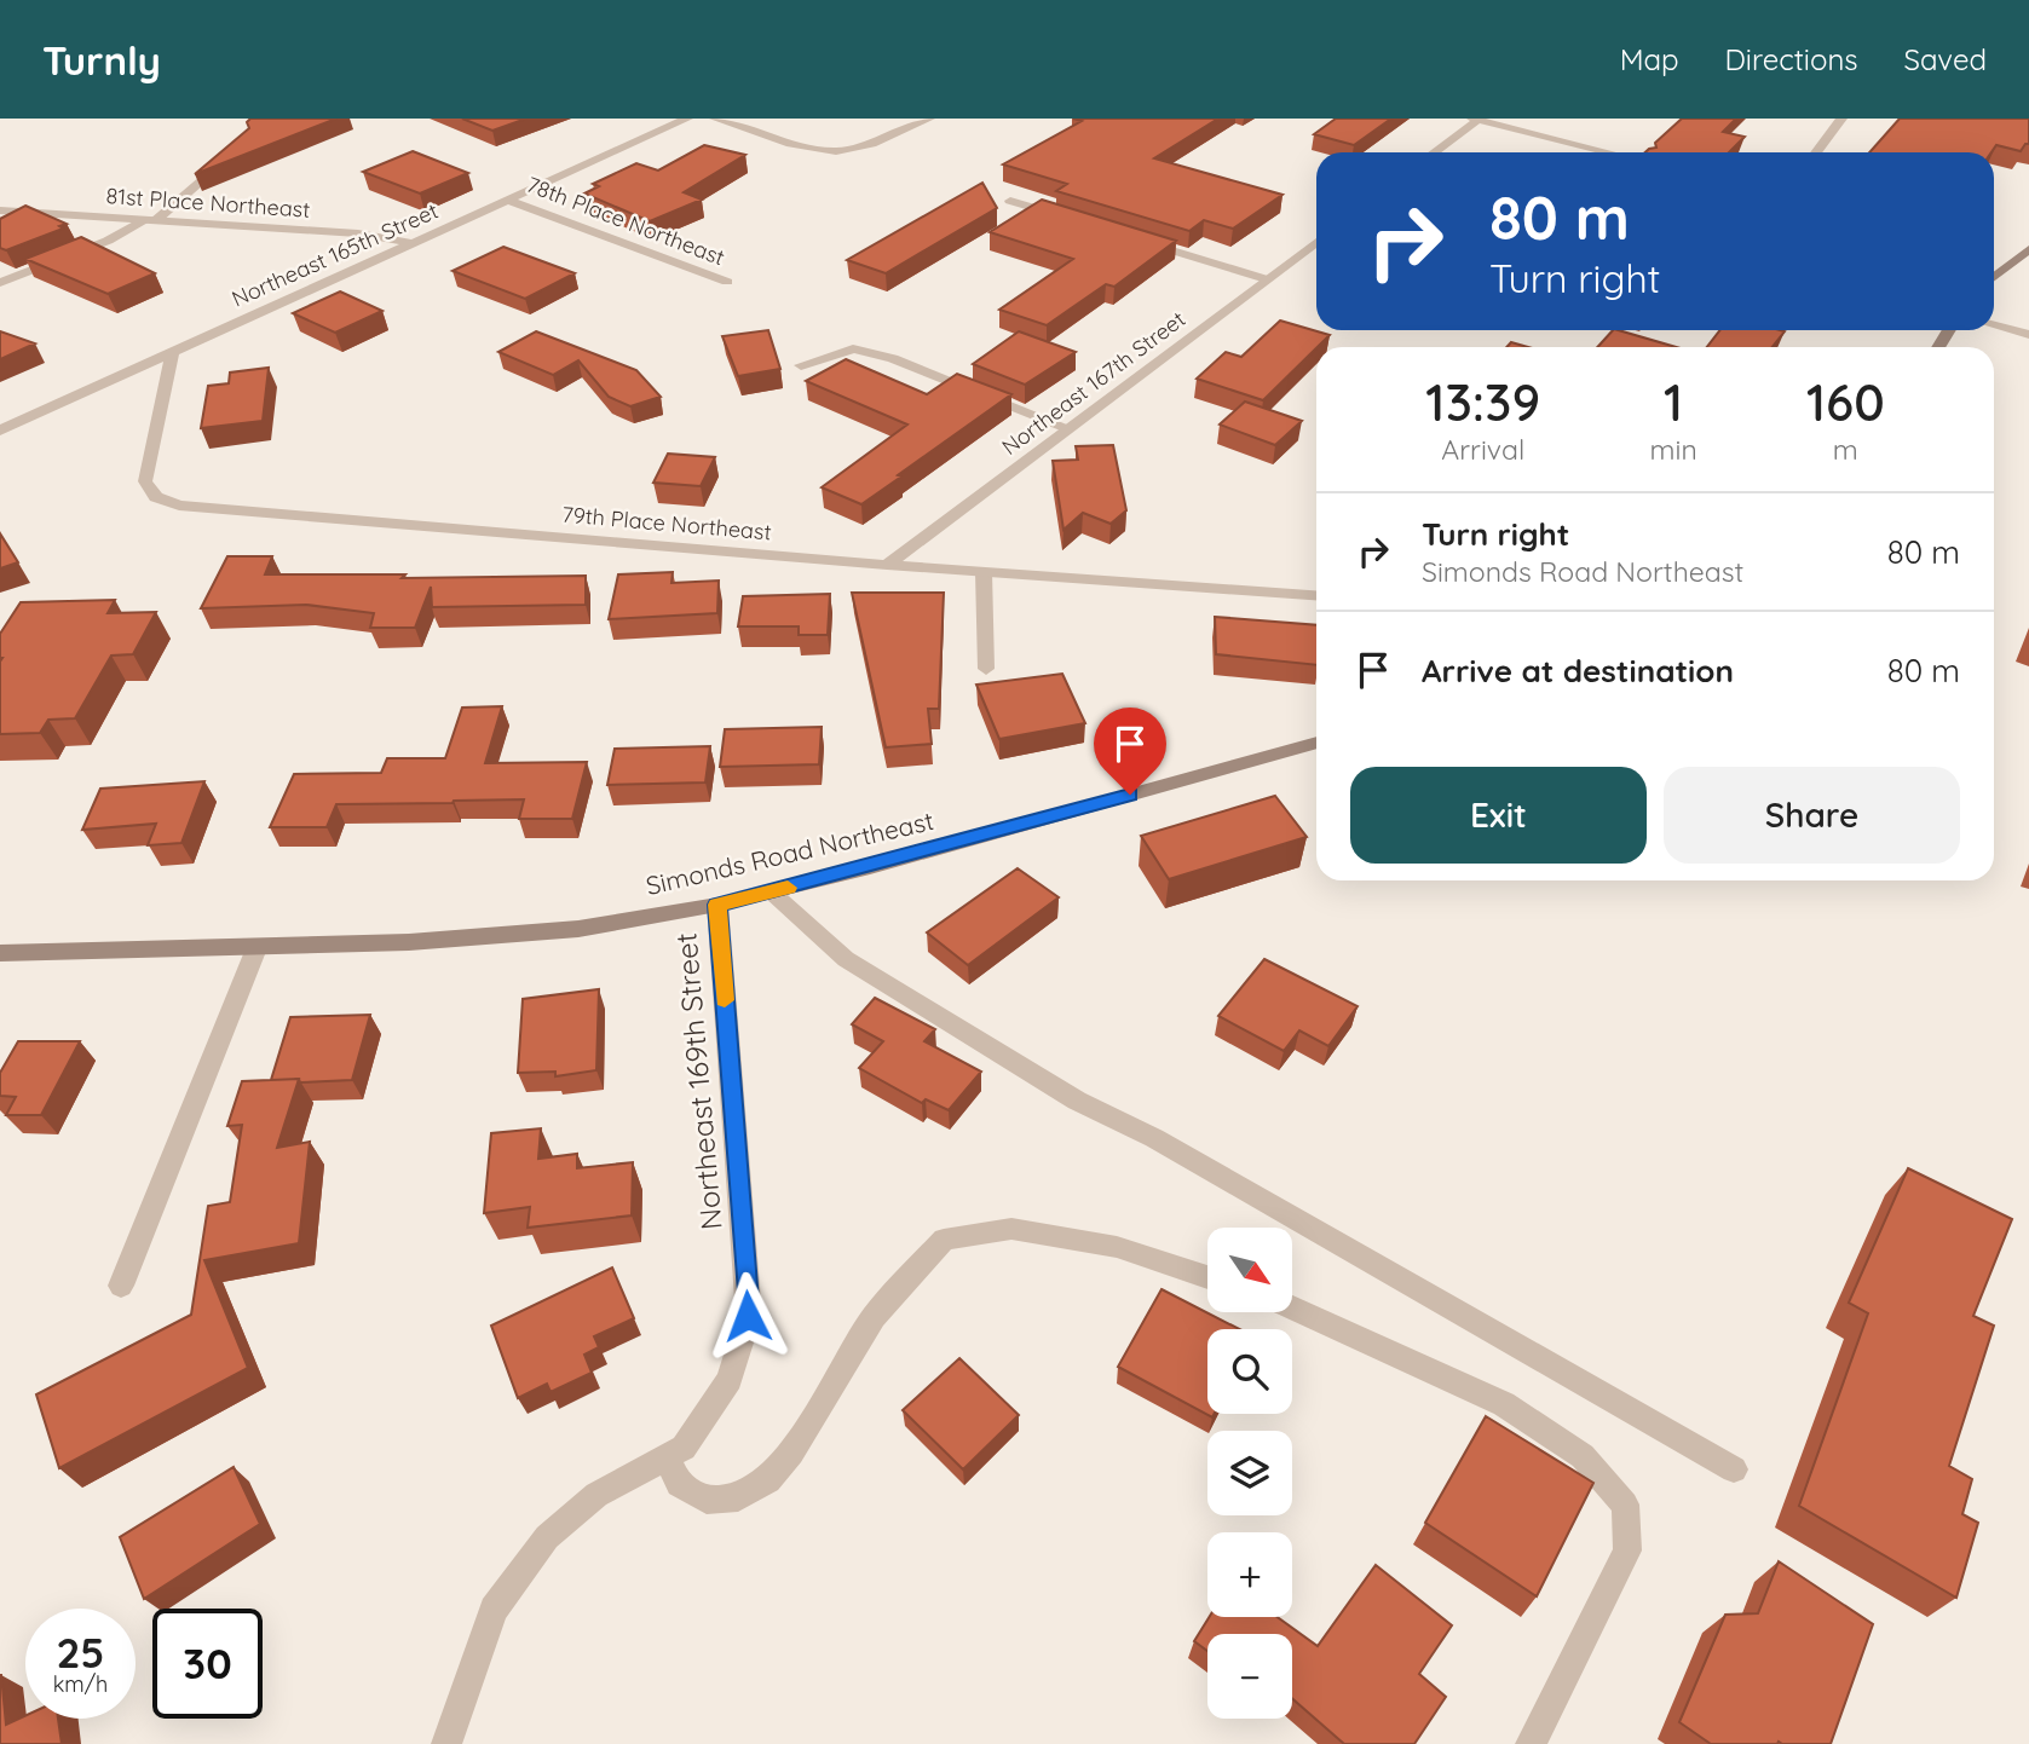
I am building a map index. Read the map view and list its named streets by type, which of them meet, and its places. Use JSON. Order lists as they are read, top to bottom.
{
  "streets": {
    "main road": ["Simonds Road Northeast"],
    "street": [
      "81st Place Northeast",
      "78th Place Northeast",
      "Northeast 165th Street",
      "Northeast 167th Street",
      "79th Place Northeast",
      "Northeast 169th Street"
    ]
  },
  "crossings": [
    ["81st Place Northeast", "Northeast 165th Street"],
    ["78th Place Northeast", "Northeast 165th Street"],
    ["Northeast 165th Street", "79th Place Northeast"],
    ["Northeast 167th Street", "79th Place Northeast"],
    ["Simonds Road Northeast", "Northeast 169th Street"]
  ],
  "north": "bottom right",
  "page": {
    "header": "Turnly",
    "nav": ["Map", "Directions", "Saved"],
    "turn": ["80 m", "Turn right"],
    "eta": [
      "13:39",
      "Arrival",
      "1",
      "min",
      "160",
      "m"
    ],
    "list": [
      {
        "name": "Turn right",
        "note": "Simonds Road Northeast",
        "value": "80 m"
      },
      {
        "name": "Arrive at destination",
        "value": "80 m"
      }
    ],
    "buttons": ["Exit", "Share"],
    "map_buttons": ["+", "−"],
    "speed": "25 km/h",
    "limit": "30"
  }
}
